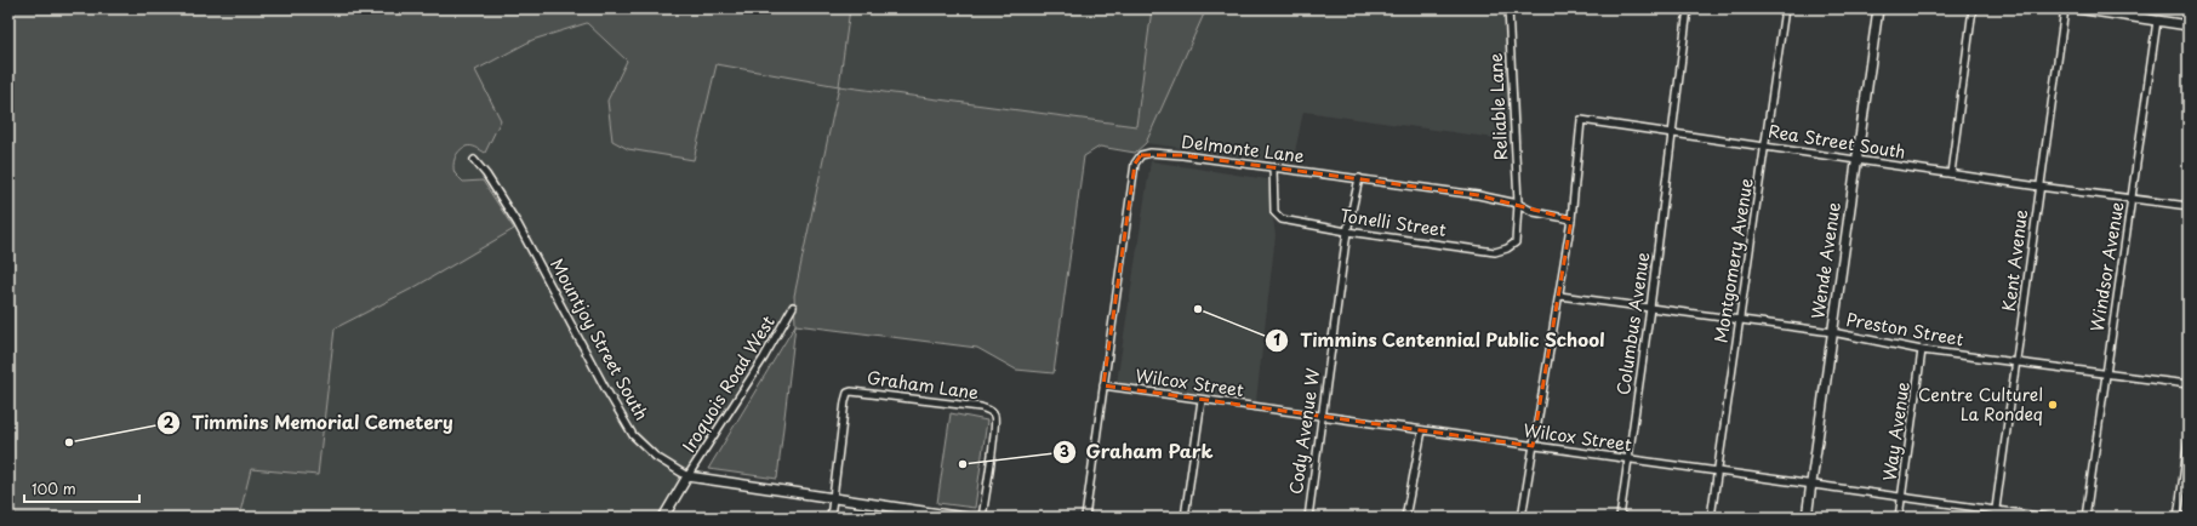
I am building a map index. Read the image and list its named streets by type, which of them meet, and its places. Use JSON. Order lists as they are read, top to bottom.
{
  "streets": {
    "street": [
      "Reliable Lane",
      "Rea Street South",
      "Delmonte Lane",
      "Tonelli Street",
      "Montgomery Avenue",
      "Wende Avenue",
      "Kent Avenue",
      "Windsor Avenue",
      "Columbus Avenue",
      "Preston Street",
      "Mountjoy Street South",
      "Wilcox Street",
      "Iroquois Road West",
      "Graham Lane",
      "Cody Avenue W",
      "Way Avenue"
    ]
  },
  "crossings": [
    ["Reliable Lane", "Delmonte Lane"],
    ["Reliable Lane", "Tonelli Street"],
    ["Rea Street South", "Delmonte Lane"],
    ["Rea Street South", "Montgomery Avenue"],
    ["Rea Street South", "Wende Avenue"],
    ["Rea Street South", "Kent Avenue"],
    ["Rea Street South", "Windsor Avenue"],
    ["Rea Street South", "Columbus Avenue"],
    ["Delmonte Lane", "Tonelli Street"],
    ["Delmonte Lane", "Wilcox Street"],
    ["Delmonte Lane", "Cody Avenue W"],
    ["Tonelli Street", "Cody Avenue W"],
    ["Montgomery Avenue", "Preston Street"],
    ["Montgomery Avenue", "Wilcox Street"],
    ["Wende Avenue", "Preston Street"],
    ["Wende Avenue", "Wilcox Street"],
    ["Kent Avenue", "Preston Street"],
    ["Kent Avenue", "Wilcox Street"],
    ["Windsor Avenue", "Preston Street"],
    ["Columbus Avenue", "Preston Street"],
    ["Columbus Avenue", "Wilcox Street"],
    ["Preston Street", "Way Avenue"],
    ["Mountjoy Street South", "Iroquois Road West"],
    ["Mountjoy Street South", "Graham Lane"],
    ["Wilcox Street", "Cody Avenue W"],
    ["Wilcox Street", "Way Avenue"]
  ],
  "places": [
    "Timmins Centennial Public School",
    "Centre Culturel La Rondeq",
    "Timmins Memorial Cemetery",
    "Graham Park"
  ],
  "scale_bar": "100 m"
}
